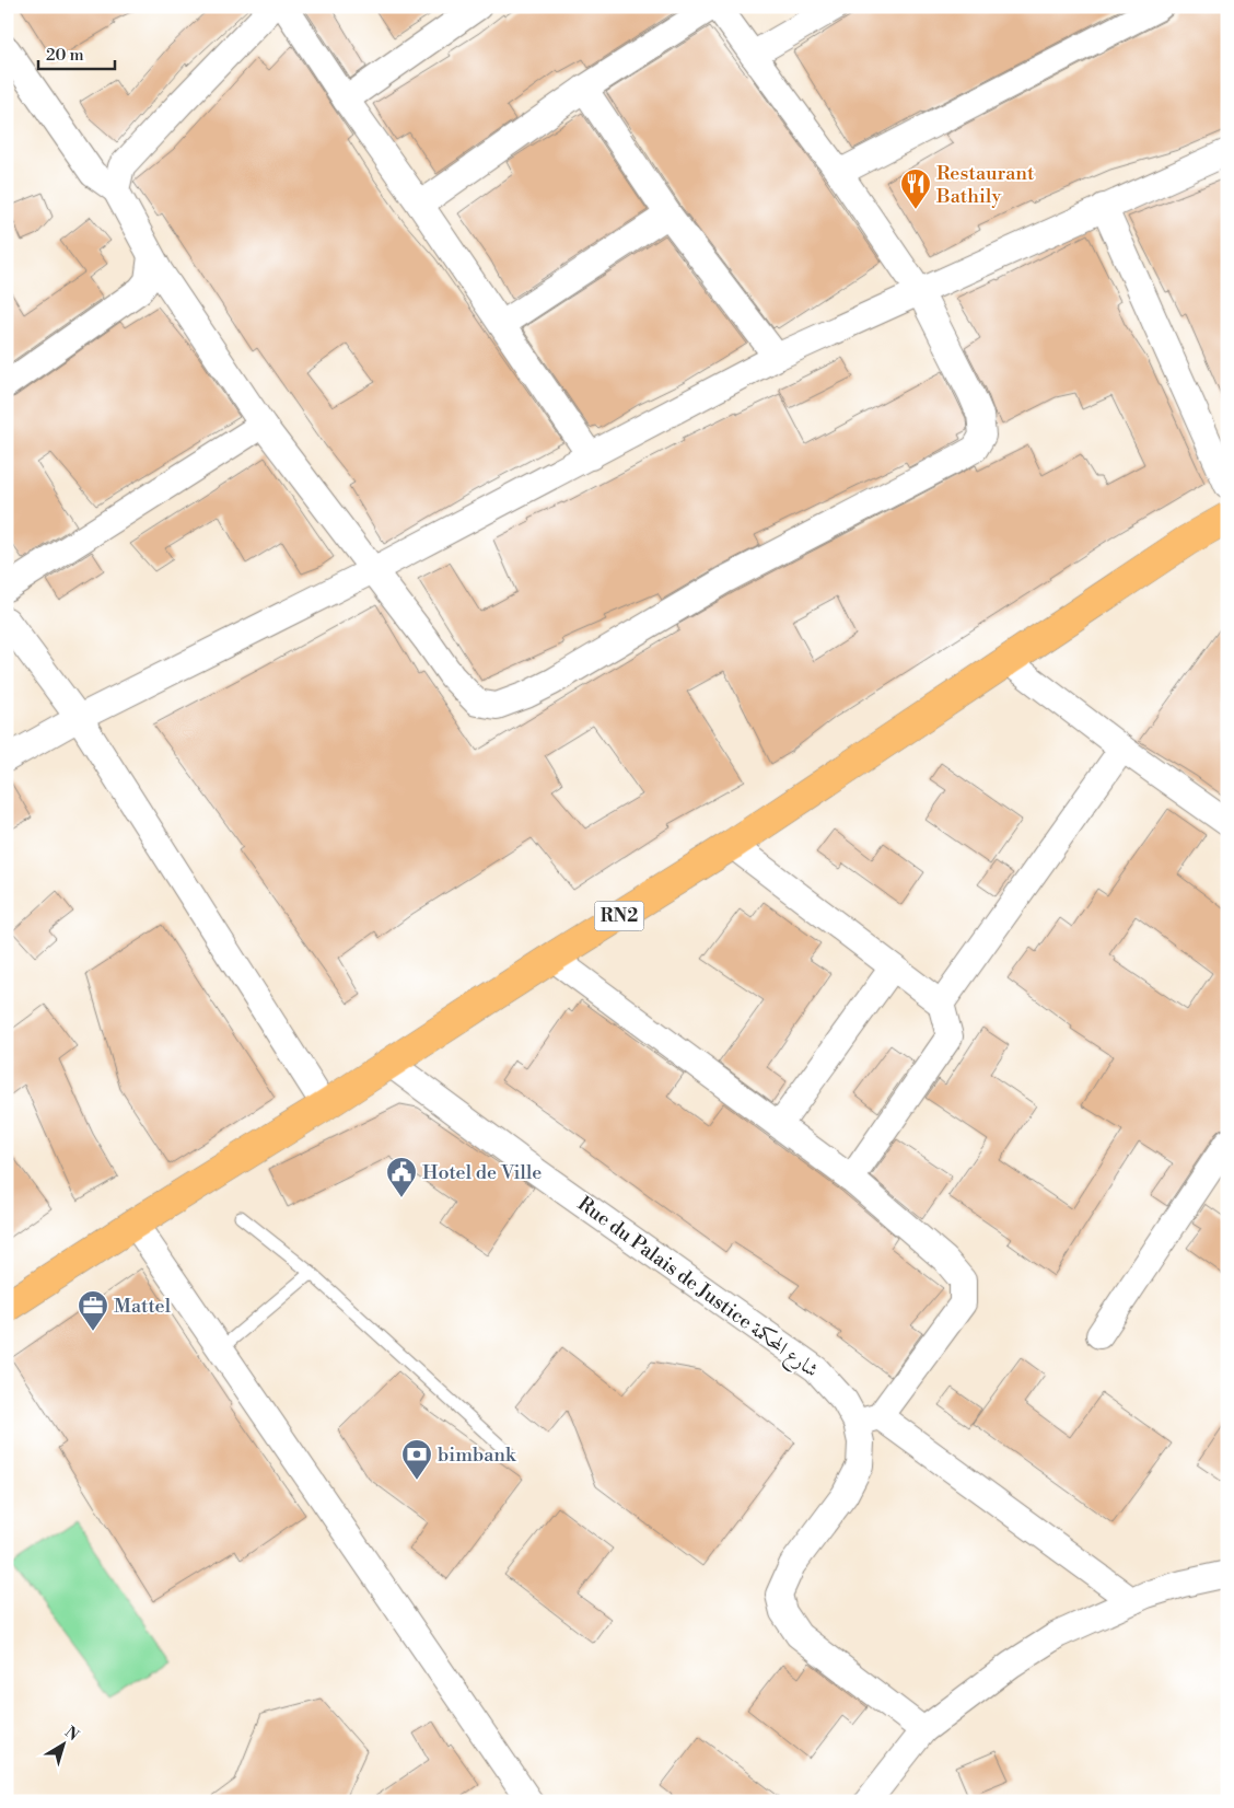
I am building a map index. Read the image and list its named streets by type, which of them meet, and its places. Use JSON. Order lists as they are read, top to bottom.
{
  "streets": {
    "highway": ["RN2"],
    "street": ["Rue du Palais de Justice شارع المحكمة"]
  },
  "crossings": [
    ["RN2", "Rue du Palais de Justice شارع المحكمة"]
  ],
  "places": {
    "restaurant": ["Restaurant Bathily"],
    "public building": ["Hotel de Ville"],
    "office": ["Mattel"],
    "bank": ["bimbank"]
  },
  "scale_bar": "20 m",
  "north": "top right"
}
